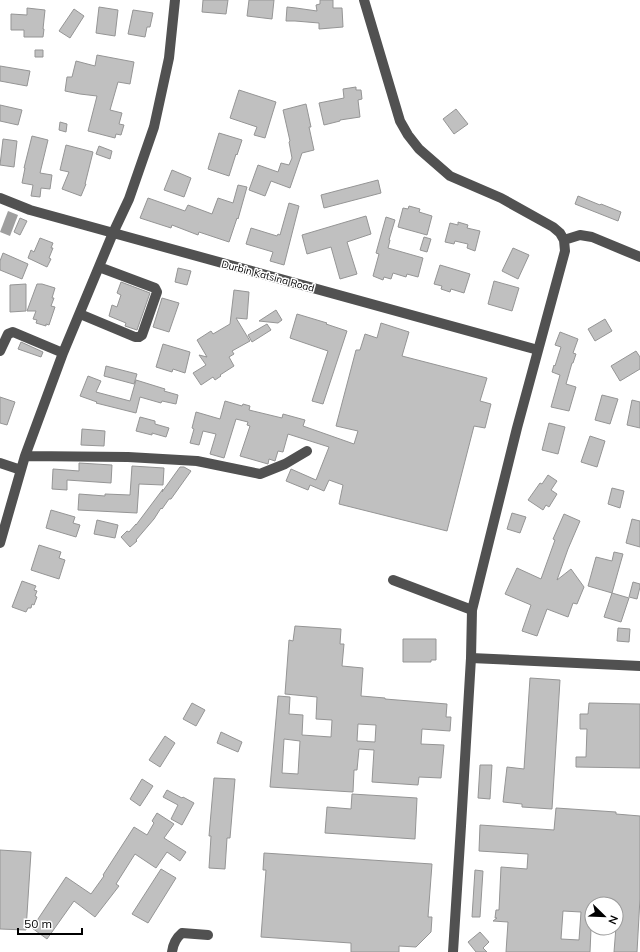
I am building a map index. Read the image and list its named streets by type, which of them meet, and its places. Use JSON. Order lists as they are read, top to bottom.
{
  "streets": {
    "street": ["Durbin Katsina Road"]
  },
  "scale_bar": "50 m",
  "north": "bottom right"
}
